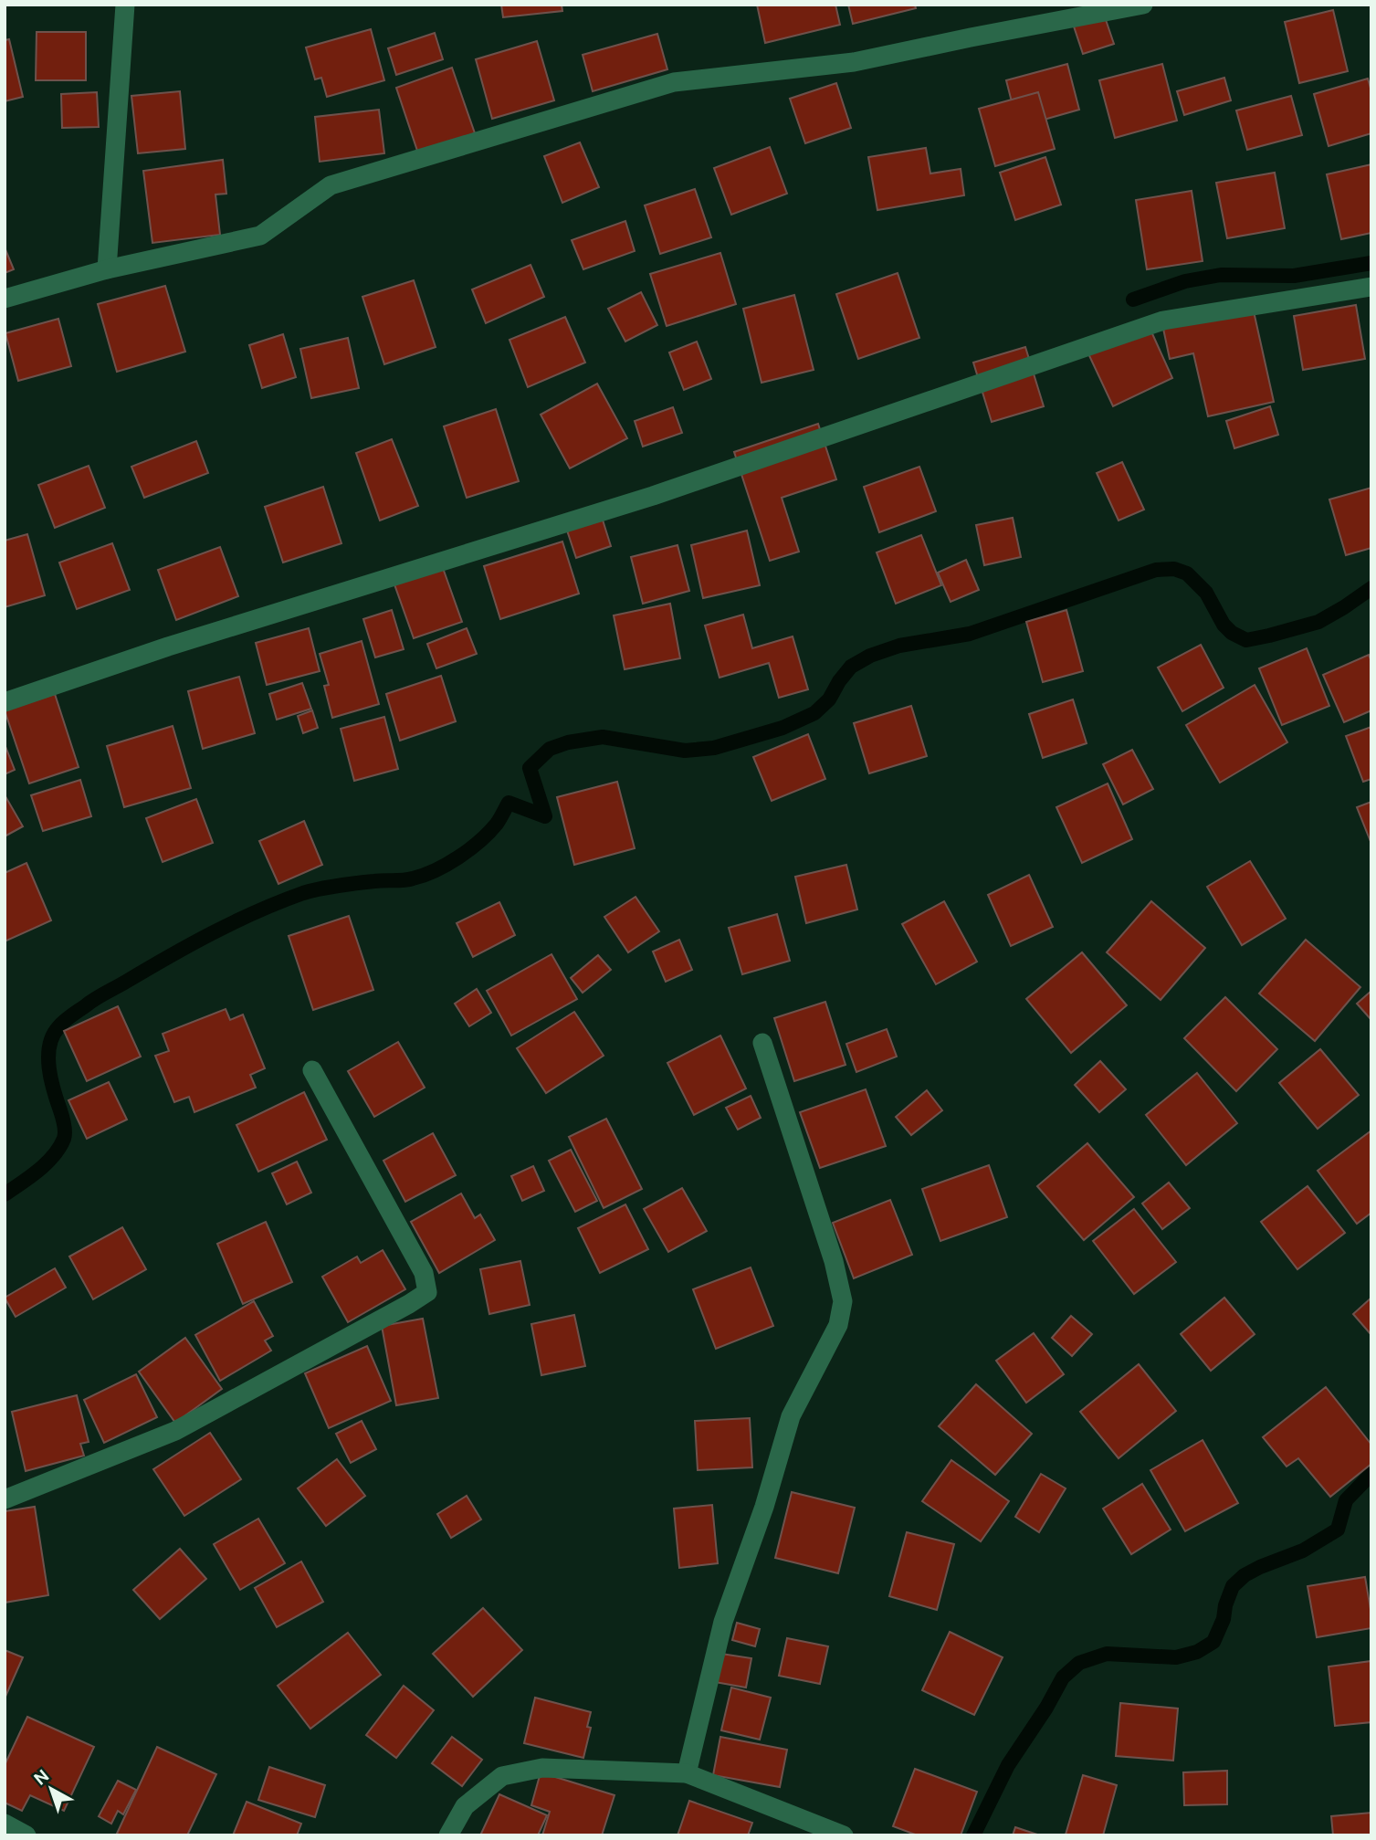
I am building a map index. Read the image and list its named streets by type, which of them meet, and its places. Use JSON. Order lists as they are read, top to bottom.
{
  "north": "top left"
}
